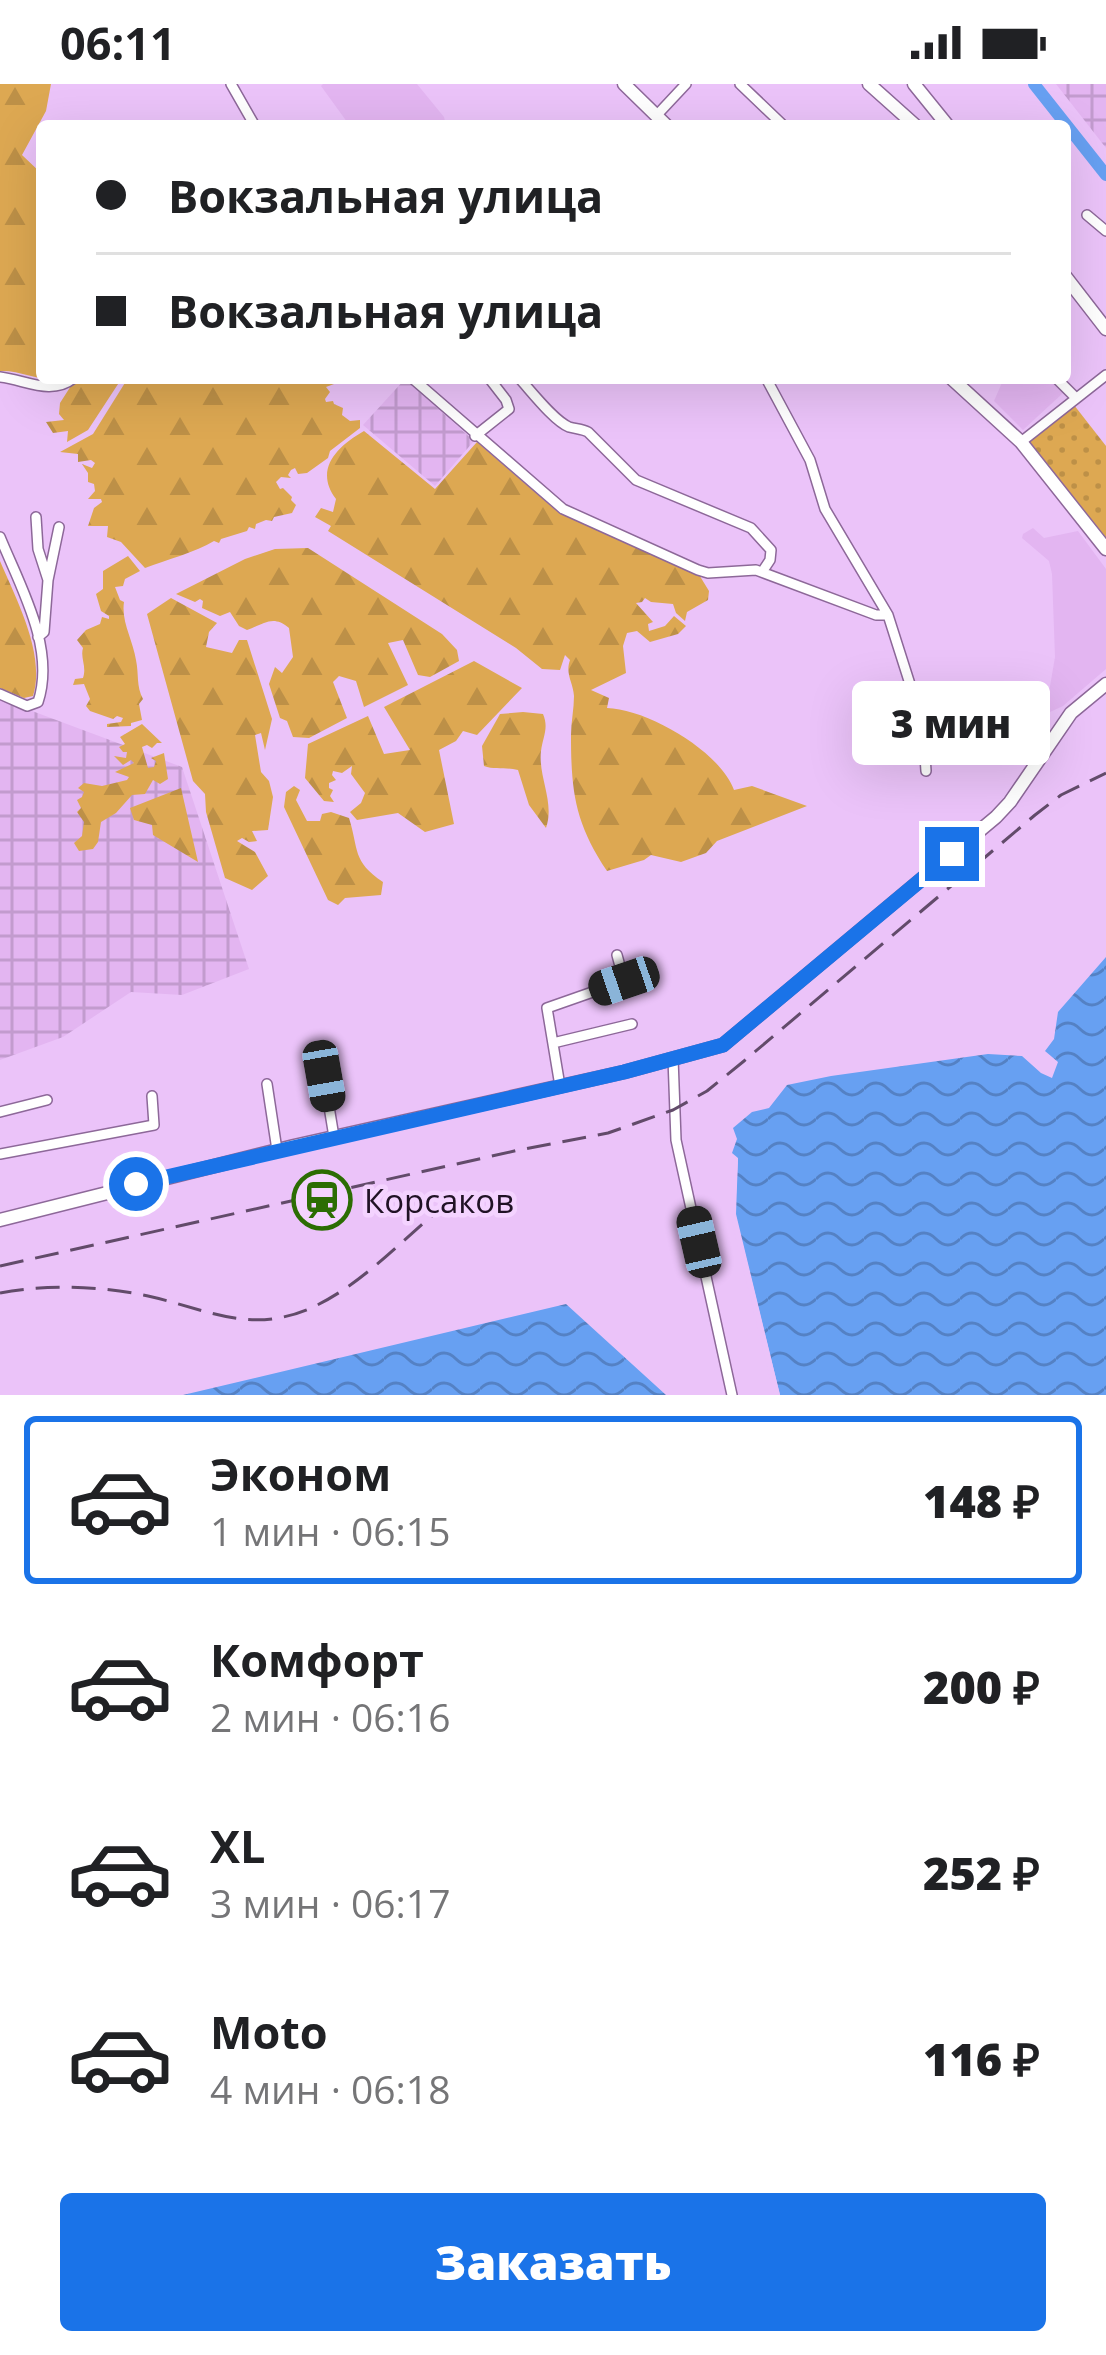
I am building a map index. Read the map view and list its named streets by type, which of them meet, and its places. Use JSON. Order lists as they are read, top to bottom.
{
  "places": {
    "station": ["Корсаков"]
  },
  "page": {
    "status": "06:11",
    "banner": ["Вокзальная улица", "Вокзальная улица"],
    "bubble": "3 мин",
    "list": [
      {
        "name": "Эконом",
        "note": "1 мин · 06:15",
        "value": "148 ₽"
      },
      {
        "name": "Комфорт",
        "note": "2 мин · 06:16",
        "value": "200 ₽"
      },
      {
        "name": "XL",
        "note": "3 мин · 06:17",
        "value": "252 ₽"
      },
      {
        "name": "Moto",
        "note": "4 мин · 06:18",
        "value": "116 ₽"
      }
    ],
    "buttons": "Заказать"
  }
}
